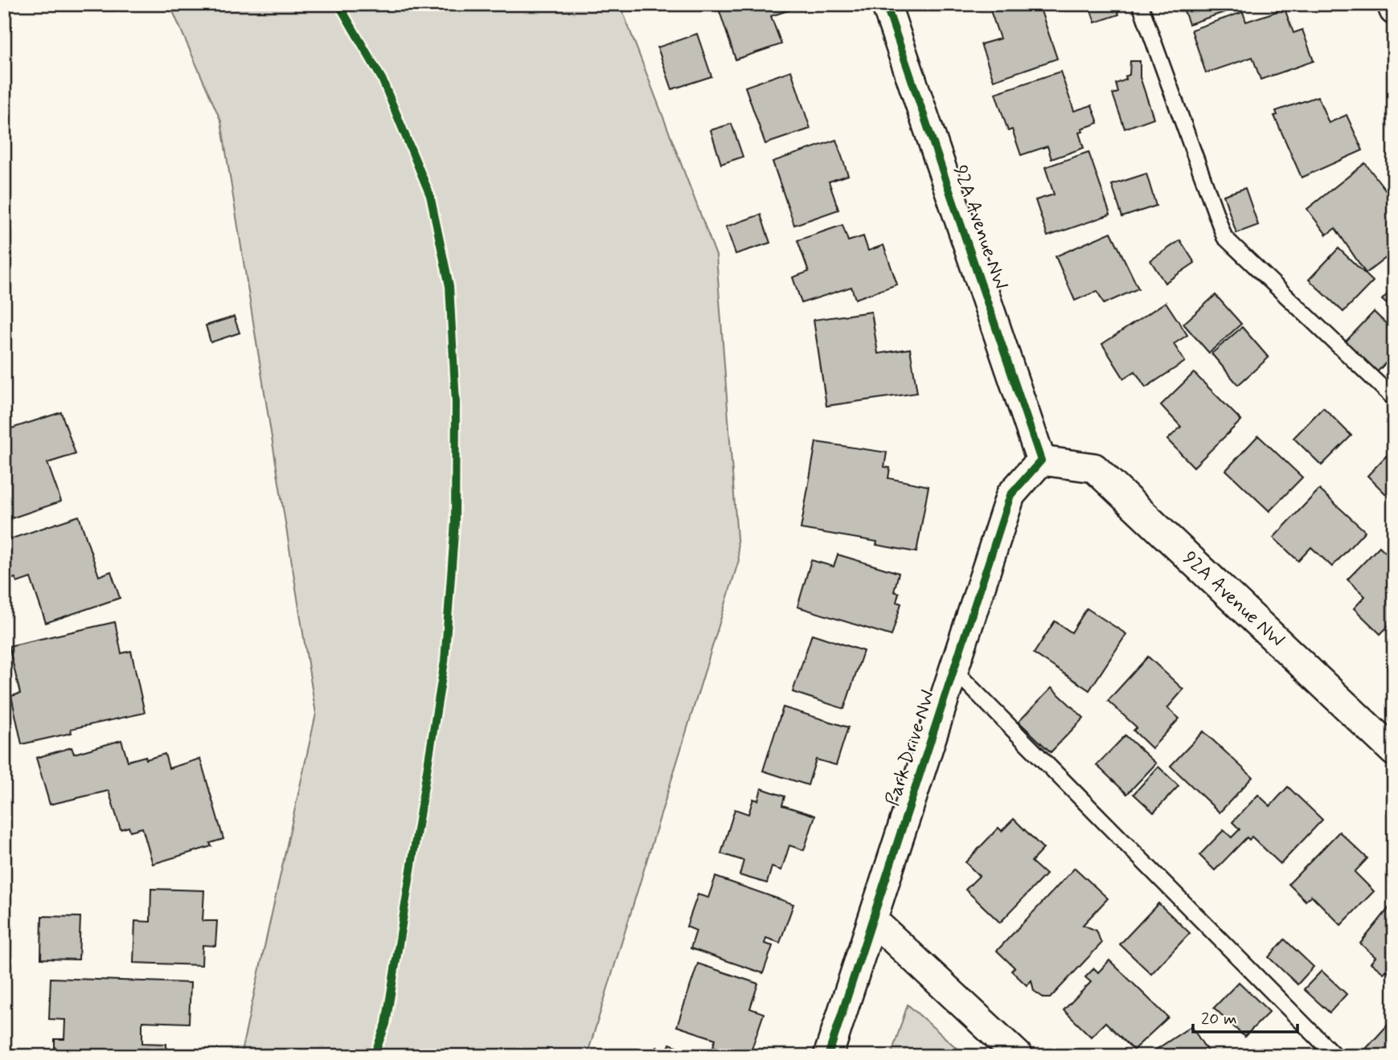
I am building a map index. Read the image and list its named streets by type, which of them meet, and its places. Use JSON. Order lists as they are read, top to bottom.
{
  "streets": {
    "street": ["92A Avenue NW", "Park Drive NW"]
  },
  "crossings": [
    ["92A Avenue NW", "Park Drive NW"]
  ],
  "scale_bar": "20 m"
}
